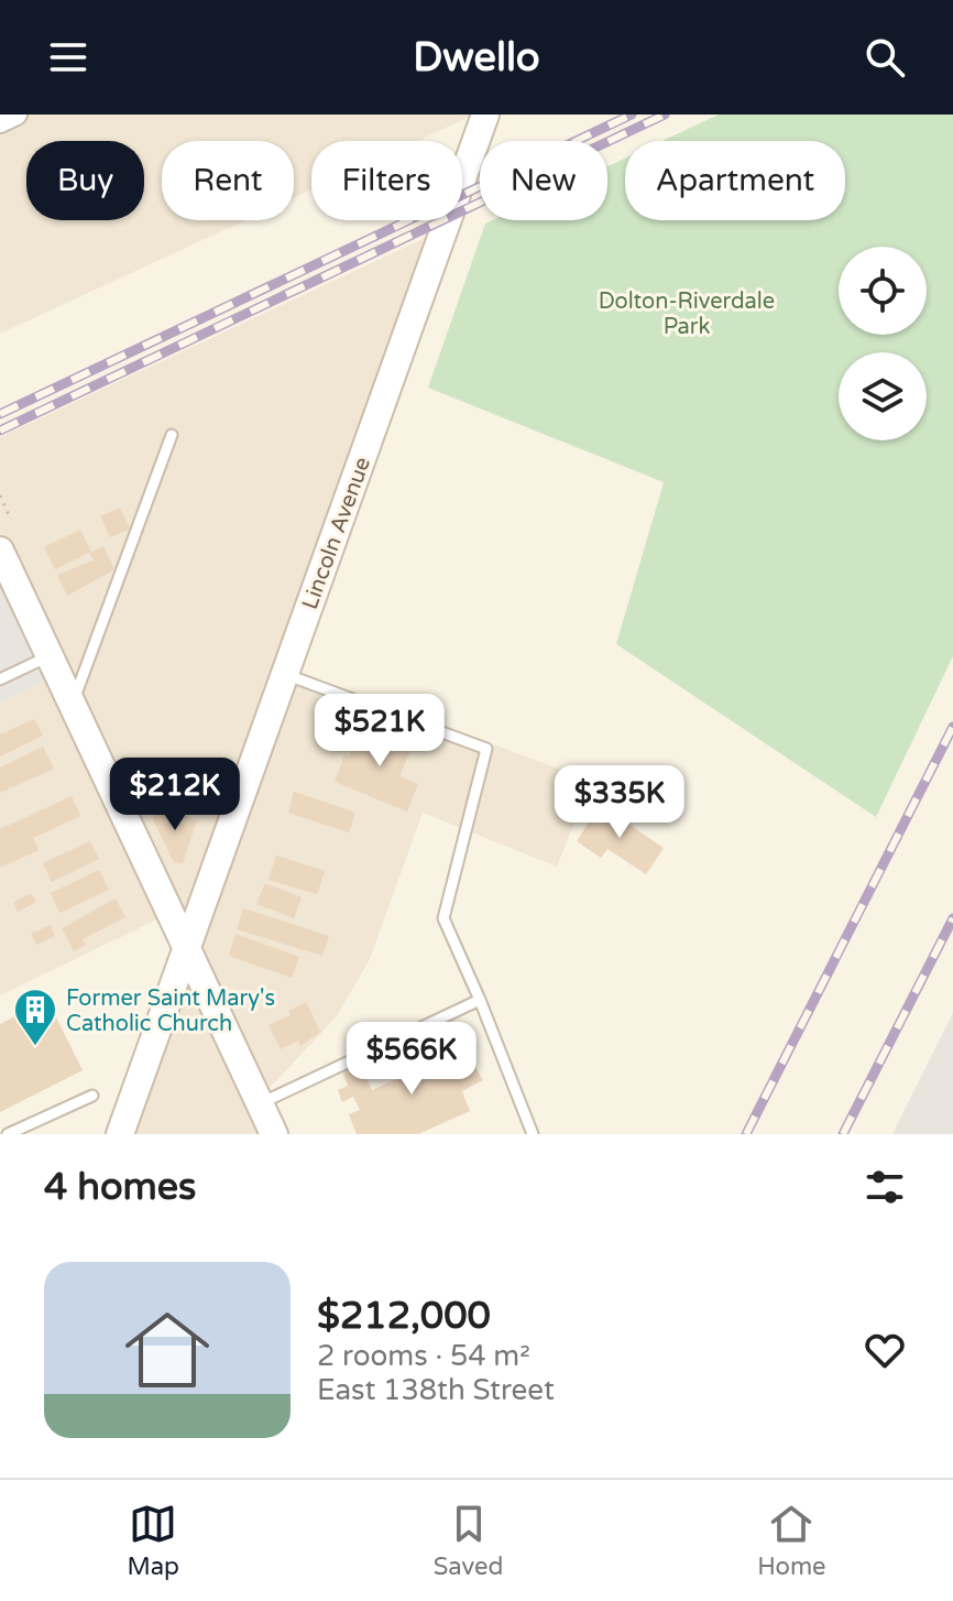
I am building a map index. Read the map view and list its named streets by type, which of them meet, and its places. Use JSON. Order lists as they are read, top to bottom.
{
  "streets": {
    "street": ["Lincoln Avenue"]
  },
  "parks": ["Dolton-Riverdale Park"],
  "places": {
    "building": ["Former Saint Mary's Catholic Church"]
  },
  "page": {
    "header": "Dwello",
    "chip": [
      "Buy",
      "Rent",
      "Filters",
      "New",
      "Apartment"
    ],
    "price": [
      "$521K",
      "$212K",
      "$335K",
      "$566K"
    ],
    "heading": "4 homes",
    "list": [
      {
        "name": "$212,000",
        "note": "2 rooms · 54 m² · East 138th Street"
      }
    ],
    "tabs": ["Map", "Saved", "Home"]
  }
}
